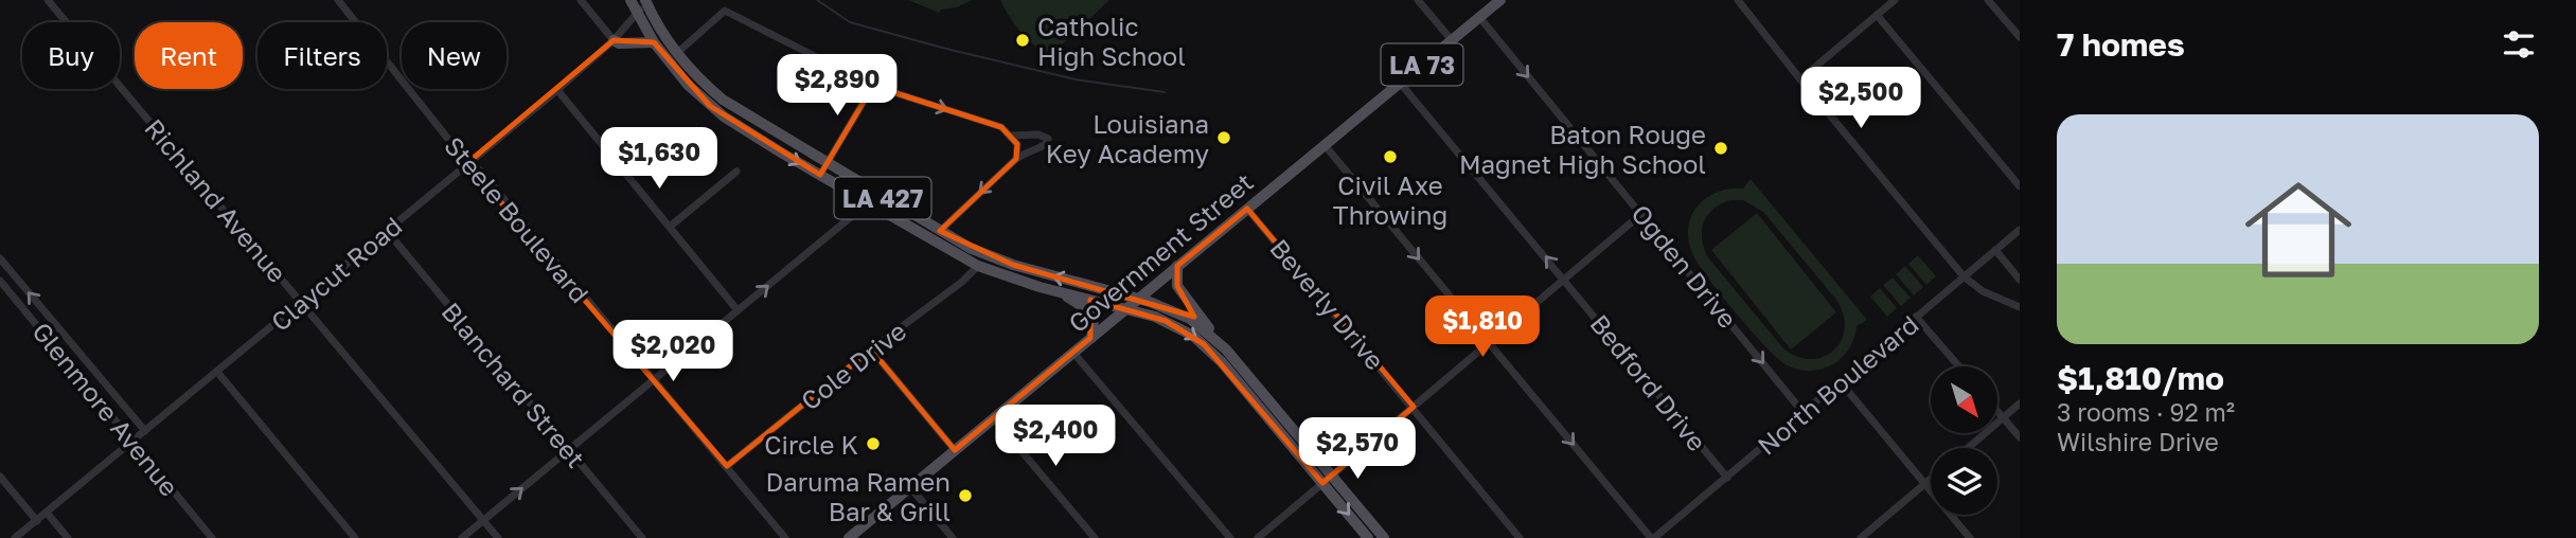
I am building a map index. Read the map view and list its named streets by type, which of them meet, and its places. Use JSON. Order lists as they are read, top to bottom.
{
  "streets": {
    "main road": ["LA 73", "LA 427", "Government Street"],
    "street": [
      "Richland Avenue",
      "Steele Boulevard",
      "Ogden Drive",
      "Claycut Road",
      "Beverly Drive",
      "Cole Drive",
      "Bedford Drive",
      "Blanchard Street",
      "North Boulevard",
      "Glenmore Avenue"
    ]
  },
  "crossings": [
    ["LA 427", "Government Street"],
    ["LA 427", "Claycut Road"],
    ["LA 427", "Cole Drive"],
    ["Richland Avenue", "Claycut Road"],
    ["Steele Boulevard", "Claycut Road"],
    ["Steele Boulevard", "Cole Drive"],
    ["Government Street", "Ogden Drive"],
    ["Government Street", "Beverly Drive"],
    ["Government Street", "Bedford Drive"],
    ["Ogden Drive", "North Boulevard"],
    ["Claycut Road", "Blanchard Street"],
    ["Claycut Road", "Glenmore Avenue"],
    ["Bedford Drive", "North Boulevard"]
  ],
  "one_way": ["Ogden Drive", "Bedford Drive"],
  "places": [
    "Catholic High School",
    "Louisiana Key Academy",
    "Baton Rouge Magnet High School",
    "Civil Axe Throwing",
    "Circle K",
    "Daruma Ramen Bar & Grill"
  ],
  "north": "bottom right",
  "page": {
    "heading": "7 homes",
    "chip": [
      "Buy",
      "Rent",
      "Filters",
      "New"
    ],
    "price": [
      "$2,890",
      "$2,500",
      "$1,630",
      "$1,810",
      "$2,020",
      "$2,400",
      "$2,570"
    ],
    "list": [
      {
        "name": "$1,810/mo",
        "note": "3 rooms · 92 m² · Wilshire Drive"
      }
    ]
  }
}
